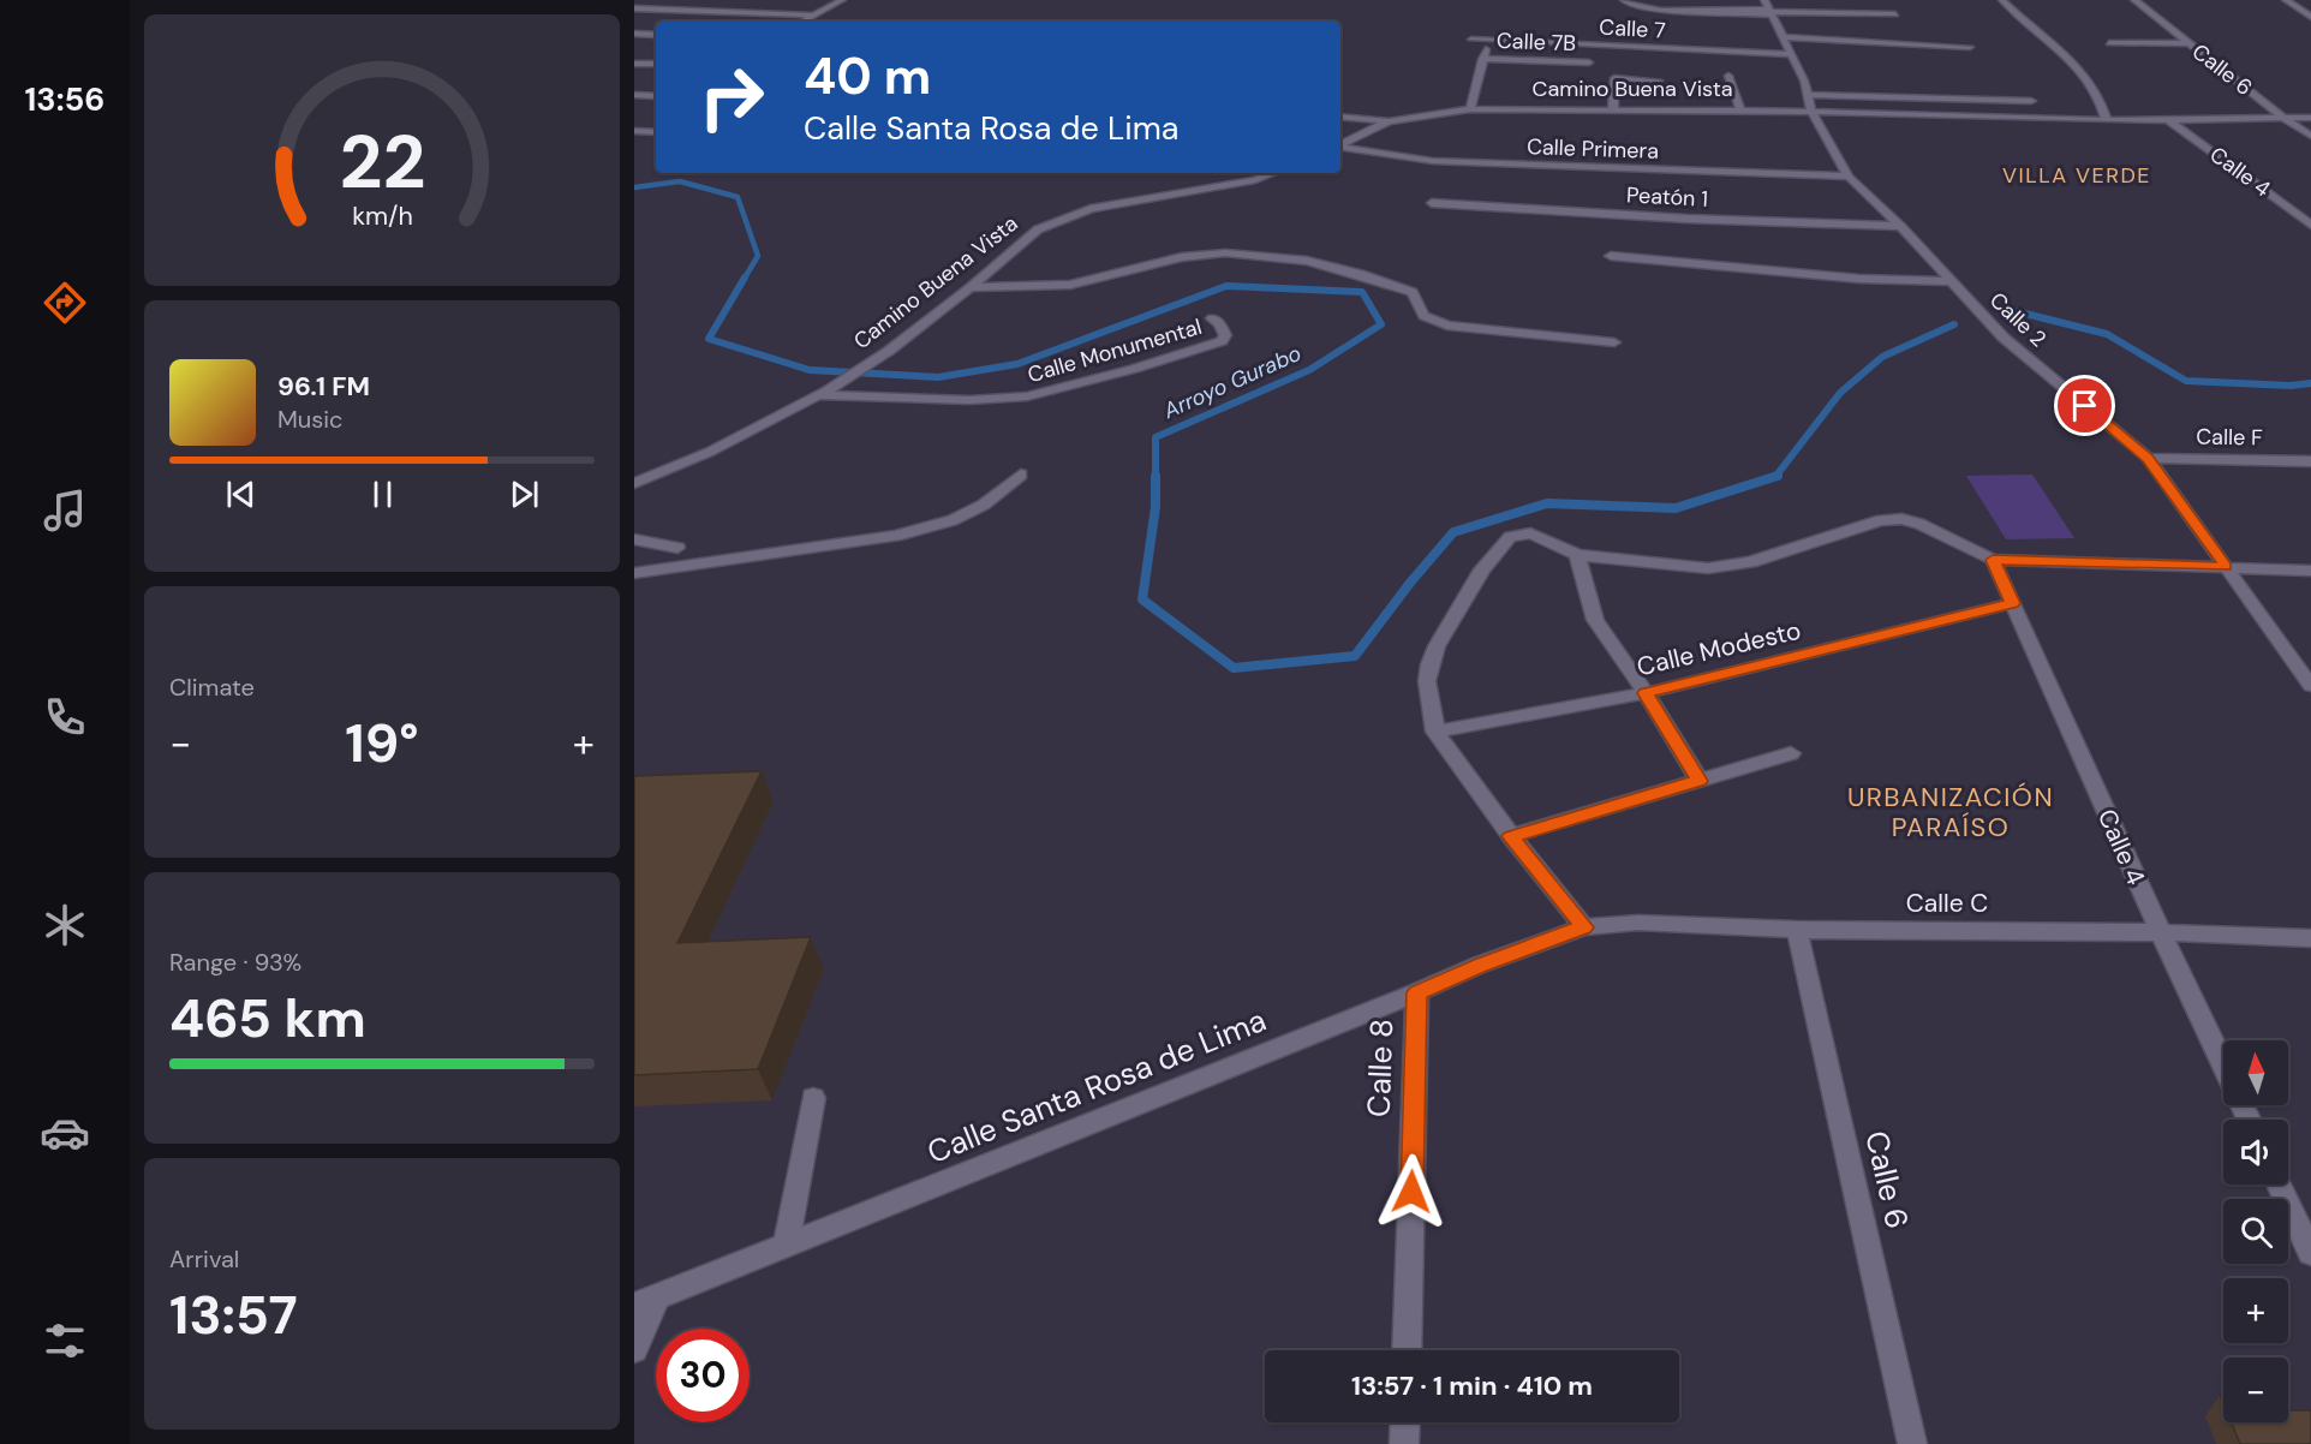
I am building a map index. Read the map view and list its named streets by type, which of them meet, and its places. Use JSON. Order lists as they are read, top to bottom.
{
  "streets": {
    "street": [
      "Calle 7",
      "Calle 7B",
      "Calle 6",
      "Camino Buena Vista",
      "Calle Primera",
      "Calle 4",
      "Peatón 1",
      "Calle 2",
      "Calle Monumental",
      "Calle F",
      "Calle Modesto",
      "Calle C",
      "Calle 8",
      "Calle Santa Rosa de Lima"
    ]
  },
  "crossings": [
    ["Calle 6", "Camino Buena Vista"],
    ["Calle 6", "Calle C"],
    ["Camino Buena Vista", "Calle 4"],
    ["Camino Buena Vista", "Calle 2"],
    ["Camino Buena Vista", "Calle Monumental"],
    ["Calle Primera", "Calle 2"],
    ["Calle 4", "Calle Modesto"],
    ["Calle 4", "Calle C"],
    ["Peatón 1", "Calle 2"],
    ["Calle 2", "Calle F"],
    ["Calle C", "Calle Santa Rosa de Lima"],
    ["Calle 8", "Calle Santa Rosa de Lima"]
  ],
  "districts": ["VILLA VERDE", "URBANIZACIÓN PARAÍSO"],
  "water": ["Arroyo Gurabo"],
  "north": "top",
  "page": {
    "tabs": "13:56",
    "turn": ["40 m", "Calle Santa Rosa de Lima"],
    "song": ["96.1 FM", "Music"],
    "tile": [
      "Climate",
      ["Range · 93%", "465 km"],
      ["Arrival", "13:57"]
    ],
    "heat": ["−", "19°", "+"],
    "map_buttons": ["+", "−"],
    "limit": "30",
    "trip": "13:57 · 1 min · 410 m",
    "gauge": ["22", "km/h"]
  }
}
